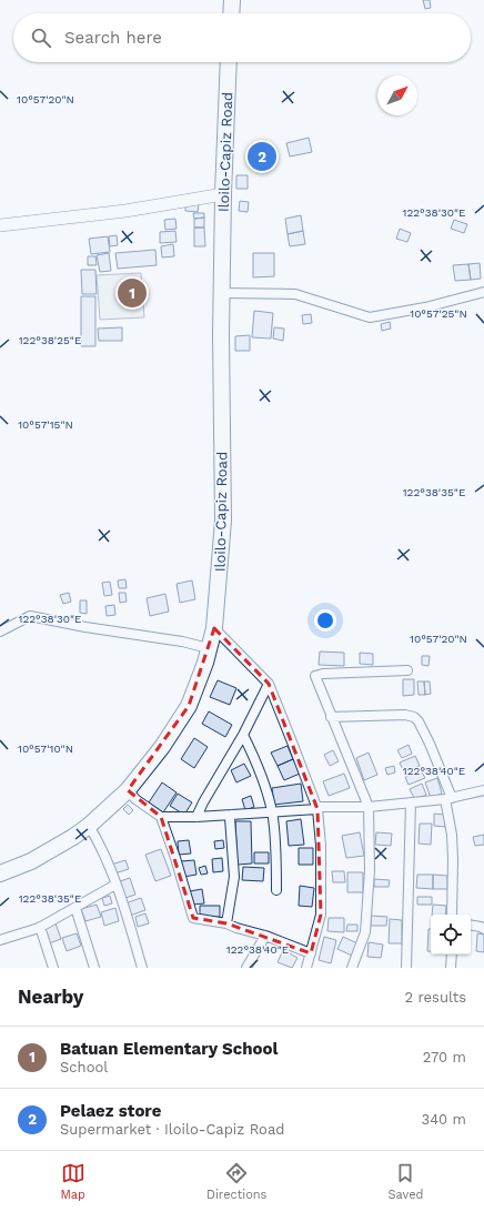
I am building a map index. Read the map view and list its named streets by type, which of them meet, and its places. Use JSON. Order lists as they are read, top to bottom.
{
  "streets": {
    "highway": ["Iloilo-Capiz Road"]
  },
  "north": "top right",
  "page": {
    "search": "Search here",
    "pins": ["2", "1"],
    "heading": ["Nearby", "2 results"],
    "list": [
      {
        "mark": "1",
        "name": "Batuan Elementary School",
        "note": "School",
        "value": "270 m"
      },
      {
        "mark": "2",
        "name": "Pelaez store",
        "note": "Supermarket · Iloilo-Capiz Road",
        "value": "340 m"
      }
    ],
    "nav": ["Map", "Directions", "Saved"]
  },
  "coordinates": [
    "10°57'20\"N",
    "122°38'30\"E",
    "10°57'25\"N",
    "122°38'25\"E",
    "10°57'15\"N",
    "122°38'35\"E",
    "10°57'10\"N",
    "122°38'40\"E"
  ]
}
